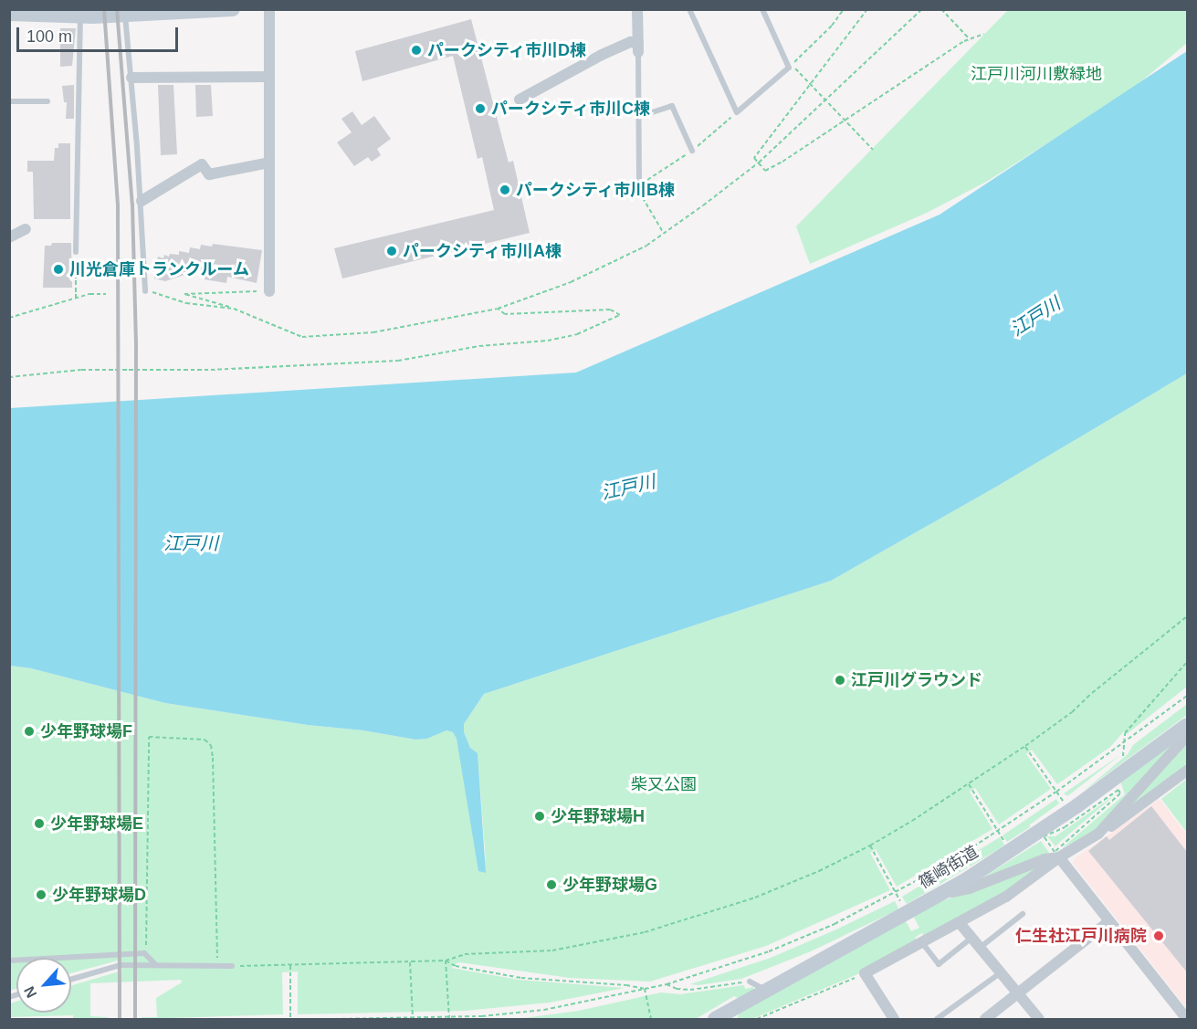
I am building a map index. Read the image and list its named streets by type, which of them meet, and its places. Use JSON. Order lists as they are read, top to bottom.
{
  "streets": {
    "main road": ["篠崎街道"]
  },
  "water": ["江戸川"],
  "parks": ["江戸川河川敷緑地", "柴又公園"],
  "places": [
    "パークシティ市川D棟",
    "パークシティ市川C棟",
    "パークシティ市川B棟",
    "パークシティ市川A棟",
    "川光倉庫トランクルーム",
    "江戸川グラウンド",
    "少年野球場F",
    "少年野球場H",
    "少年野球場E",
    "少年野球場G",
    "少年野球場D",
    "仁生社江戸川病院"
  ],
  "scale_bar": "100 m",
  "north": "bottom left"
}
